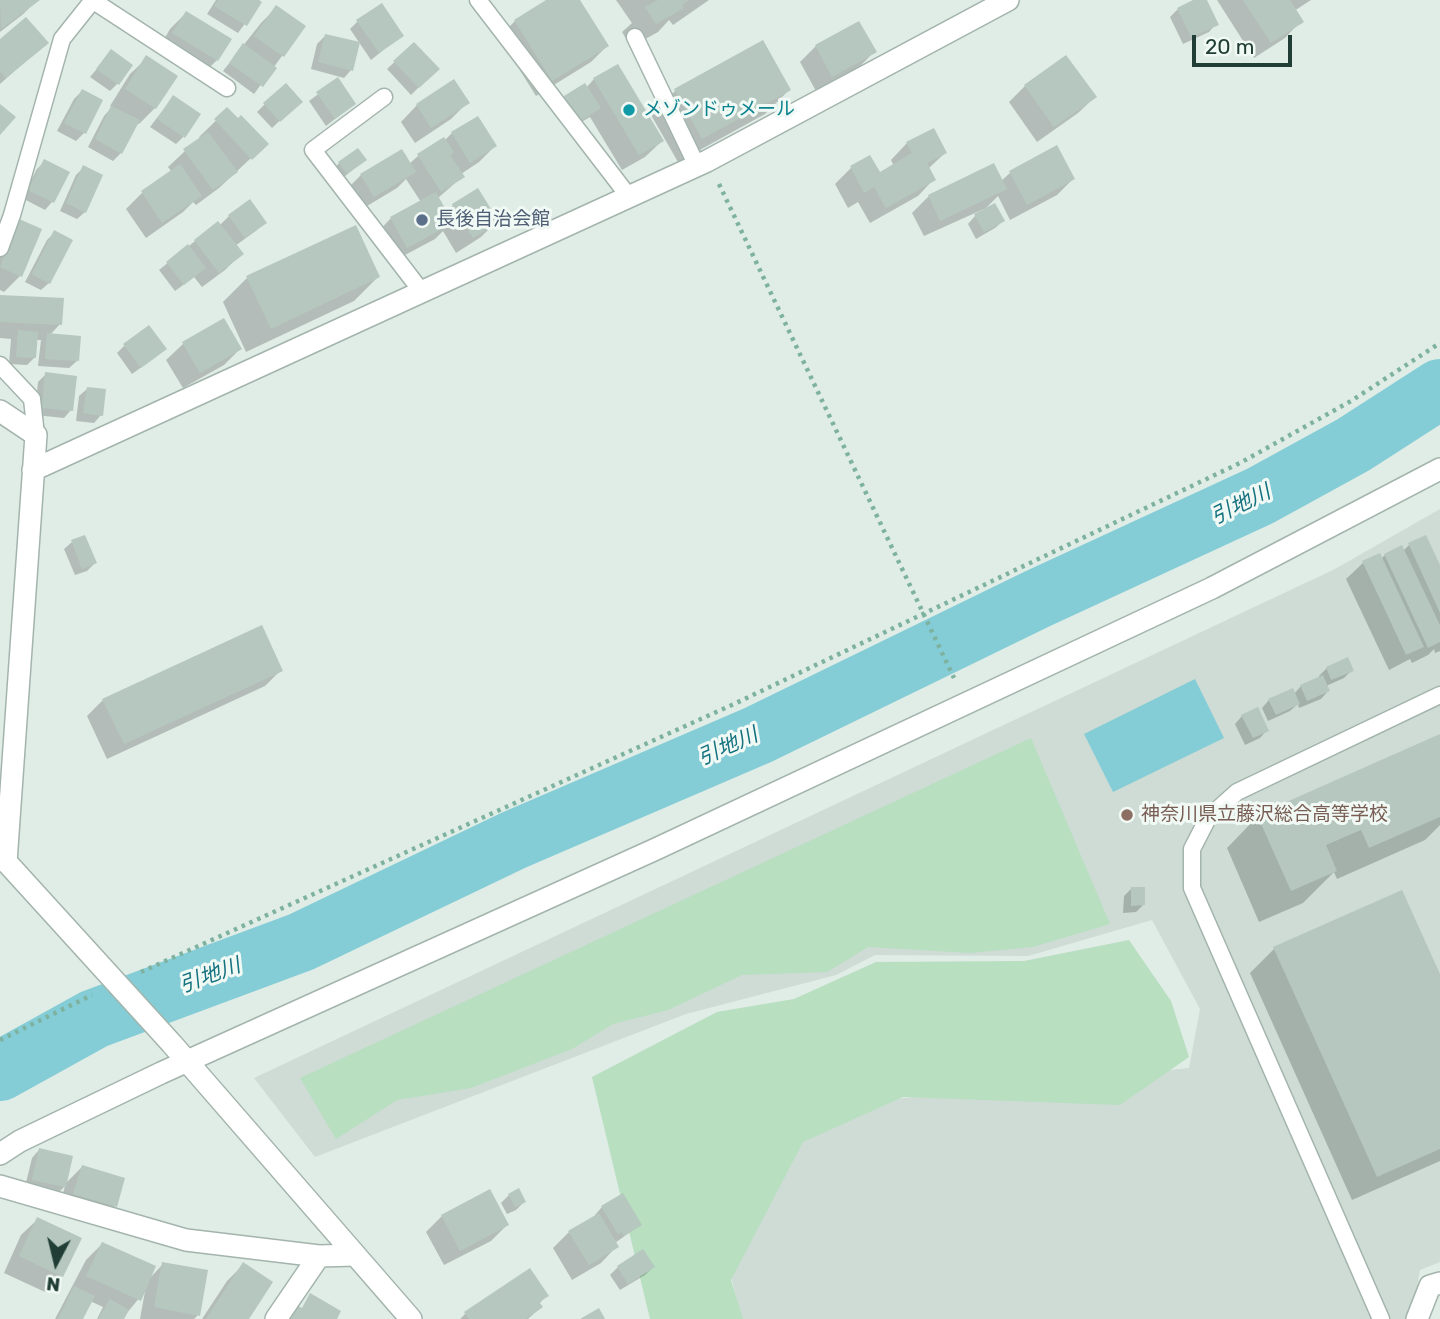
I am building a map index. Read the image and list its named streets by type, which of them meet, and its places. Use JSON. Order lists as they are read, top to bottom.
{
  "water": ["引地川"],
  "places": ["メゾンドゥメール", "長後自治会館", "神奈川県立藤沢総合高等学校"],
  "scale_bar": "20 m",
  "north": "bottom"
}
